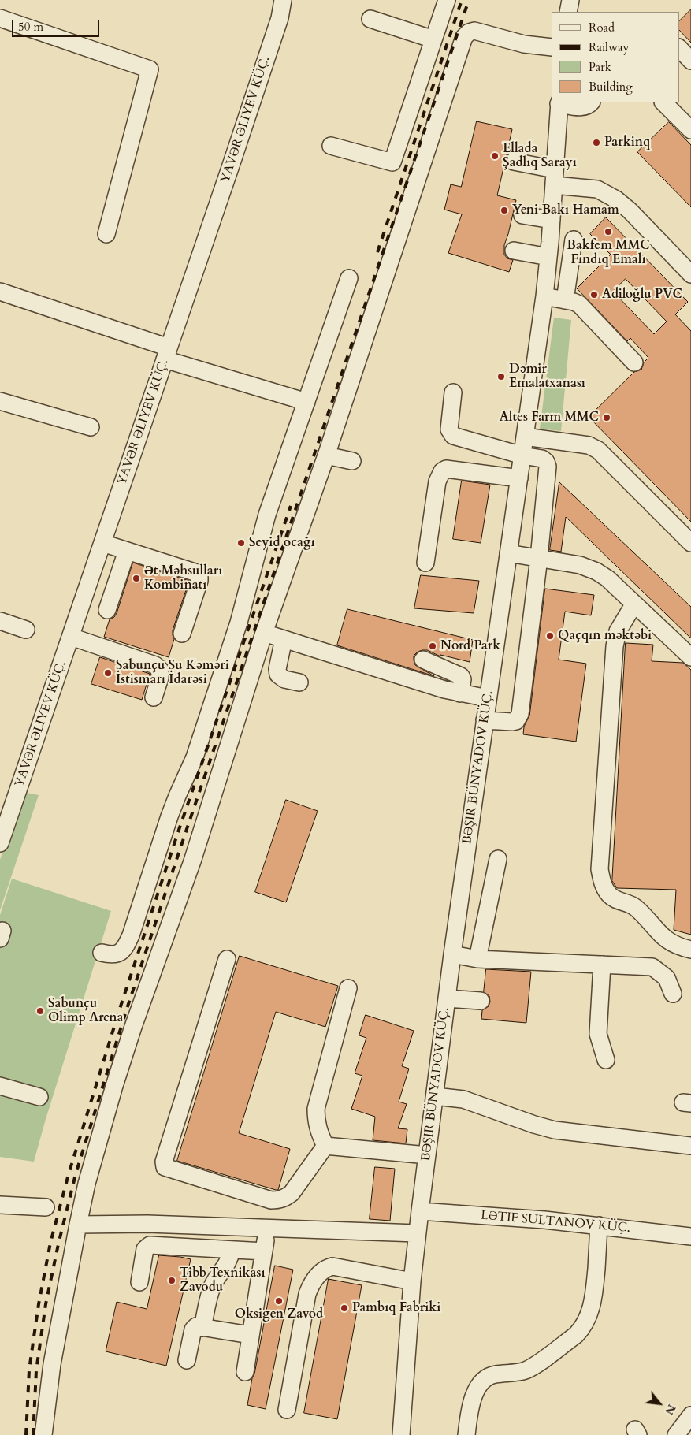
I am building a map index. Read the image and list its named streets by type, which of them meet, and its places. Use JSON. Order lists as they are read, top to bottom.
{
  "streets": {
    "street": ["YAVƏR ƏLIYEV KÜÇ.", "BƏŞIR BÜNYADOV KÜÇ.", "LƏTIF SULTANOV KÜÇ."]
  },
  "crossings": [
    ["BƏŞIR BÜNYADOV KÜÇ.", "LƏTIF SULTANOV KÜÇ."]
  ],
  "places": [
    "Parkinq",
    "Ellada Şadlıq Sarayı",
    "Yeni Bakı Hamam",
    "Bakfem MMC Fındıq Emalı",
    "Adiloğlu PVC",
    "Dəmir Emalatxanası",
    "Altes Farm MMC",
    "Seyid ocağı",
    "Ət Məhsulları Kombinatı",
    "Qaçqın məktəbi",
    "Nord Park",
    "Sabunçu Su Kəməri İstismarı İdarəsi",
    "Sabunçu Olimp Arena",
    "Tibb Texnikası Zavodu",
    "Oksigen Zavod",
    "Pambıq Fabriki"
  ],
  "legend": [
    "Road",
    "Railway",
    "Park",
    "Building"
  ],
  "scale_bar": "50 m",
  "north": "bottom right"
}
